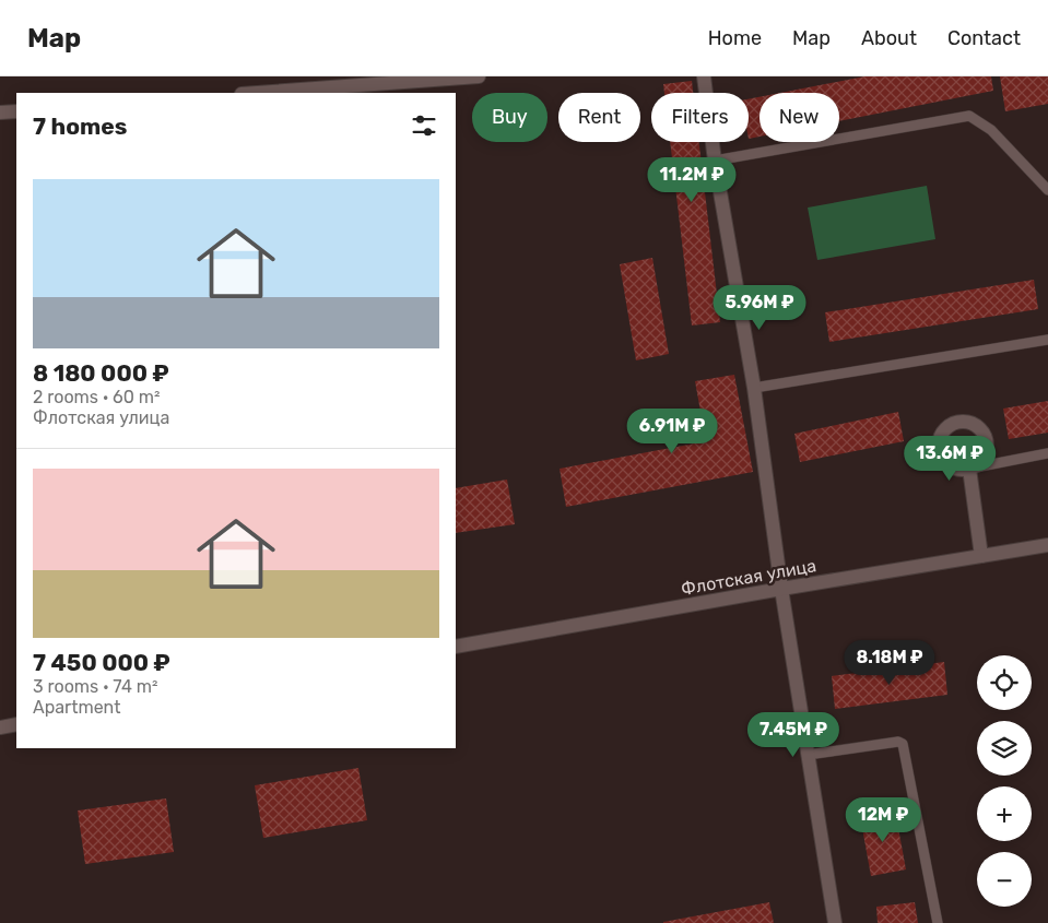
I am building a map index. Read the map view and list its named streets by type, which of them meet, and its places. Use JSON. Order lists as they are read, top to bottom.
{
  "streets": {
    "street": ["Флотская улица"]
  },
  "page": {
    "header": "Map",
    "nav": [
      "Home",
      "Map",
      "About",
      "Contact"
    ],
    "chip": [
      "Buy",
      "Rent",
      "Filters",
      "New"
    ],
    "heading": "7 homes",
    "price": [
      "11.2M ₽",
      "5.96M ₽",
      "6.91M ₽",
      "13.6M ₽",
      "8.18M ₽",
      "7.45M ₽",
      "12M ₽"
    ],
    "list": [
      {
        "name": "8 180 000 ₽",
        "note": "2 rooms · 60 m² · Флотская улица"
      },
      {
        "name": "7 450 000 ₽",
        "note": "3 rooms · 74 m² · Apartment"
      }
    ],
    "map_buttons": ["+", "−"]
  }
}
